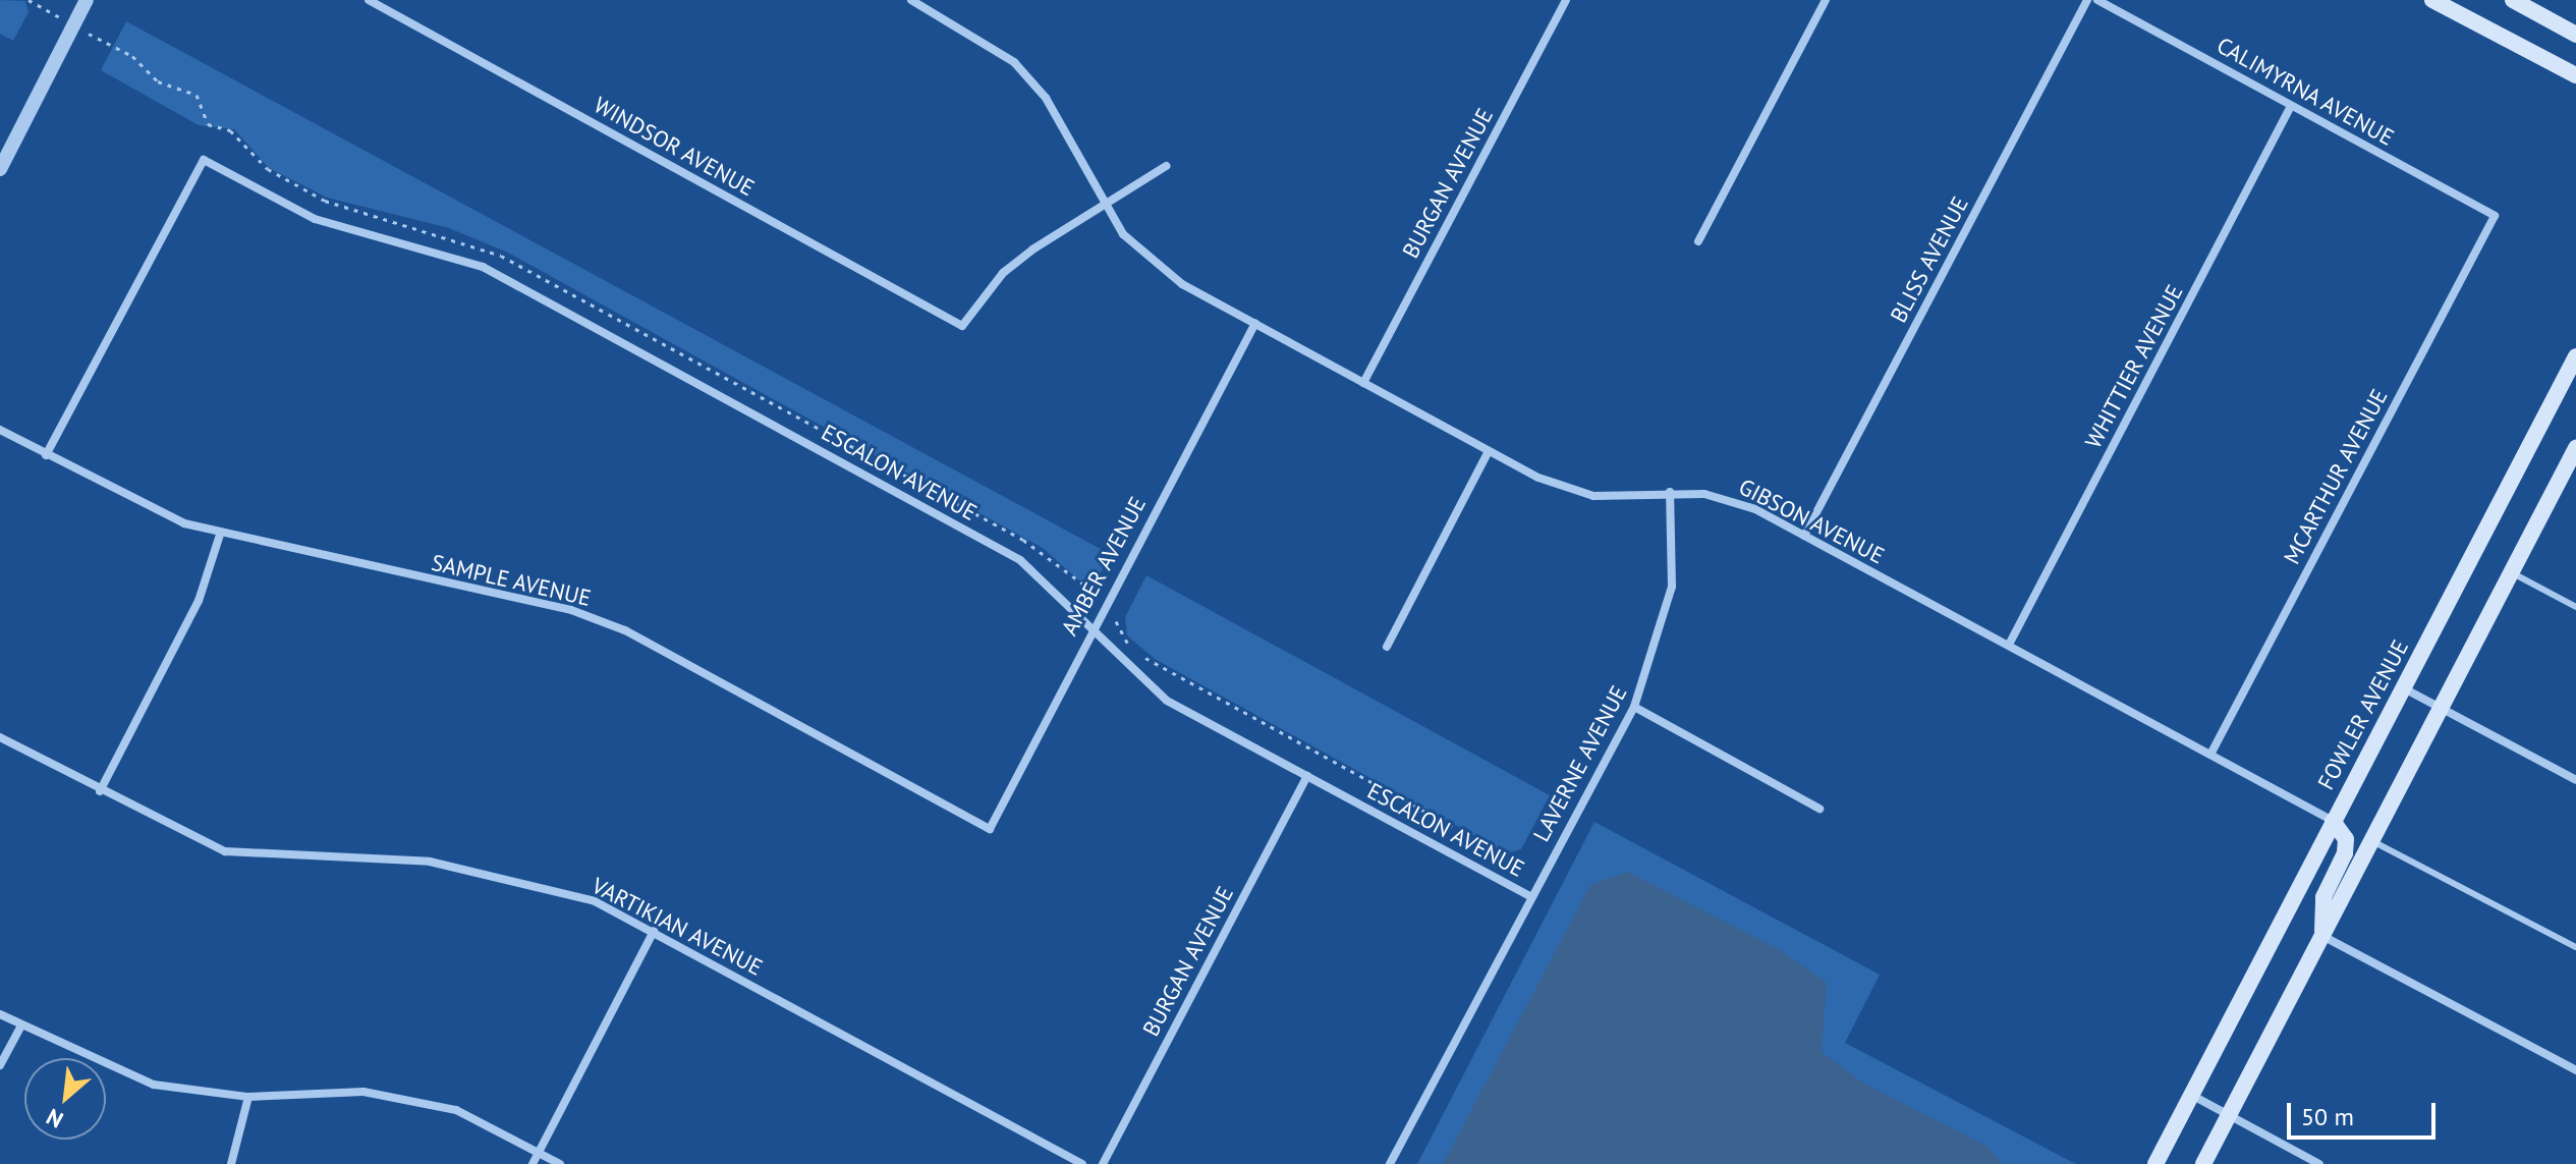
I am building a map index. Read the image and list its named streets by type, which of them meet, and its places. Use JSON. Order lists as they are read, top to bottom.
{
  "streets": {
    "main road": ["FOWLER AVENUE"],
    "street": [
      "CALIMYRNA AVENUE",
      "WINDSOR AVENUE",
      "BURGAN AVENUE",
      "BLISS AVENUE",
      "WHITTIER AVENUE",
      "ESCALON AVENUE",
      "MCARTHUR AVENUE",
      "GIBSON AVENUE",
      "AMBER AVENUE",
      "SAMPLE AVENUE",
      "LAVERNE AVENUE",
      "VARTIKIAN AVENUE"
    ]
  },
  "crossings": [
    ["CALIMYRNA AVENUE", "WHITTIER AVENUE"],
    ["CALIMYRNA AVENUE", "MCARTHUR AVENUE"],
    ["WINDSOR AVENUE", "GIBSON AVENUE"],
    ["BURGAN AVENUE", "ESCALON AVENUE"],
    ["BURGAN AVENUE", "GIBSON AVENUE"],
    ["BLISS AVENUE", "GIBSON AVENUE"],
    ["WHITTIER AVENUE", "GIBSON AVENUE"],
    ["ESCALON AVENUE", "AMBER AVENUE"],
    ["ESCALON AVENUE", "SAMPLE AVENUE"],
    ["ESCALON AVENUE", "LAVERNE AVENUE"],
    ["MCARTHUR AVENUE", "GIBSON AVENUE"],
    ["GIBSON AVENUE", "AMBER AVENUE"],
    ["GIBSON AVENUE", "FOWLER AVENUE"],
    ["GIBSON AVENUE", "LAVERNE AVENUE"],
    ["AMBER AVENUE", "SAMPLE AVENUE"]
  ],
  "scale_bar": "50 m",
  "north": "bottom left"
}
